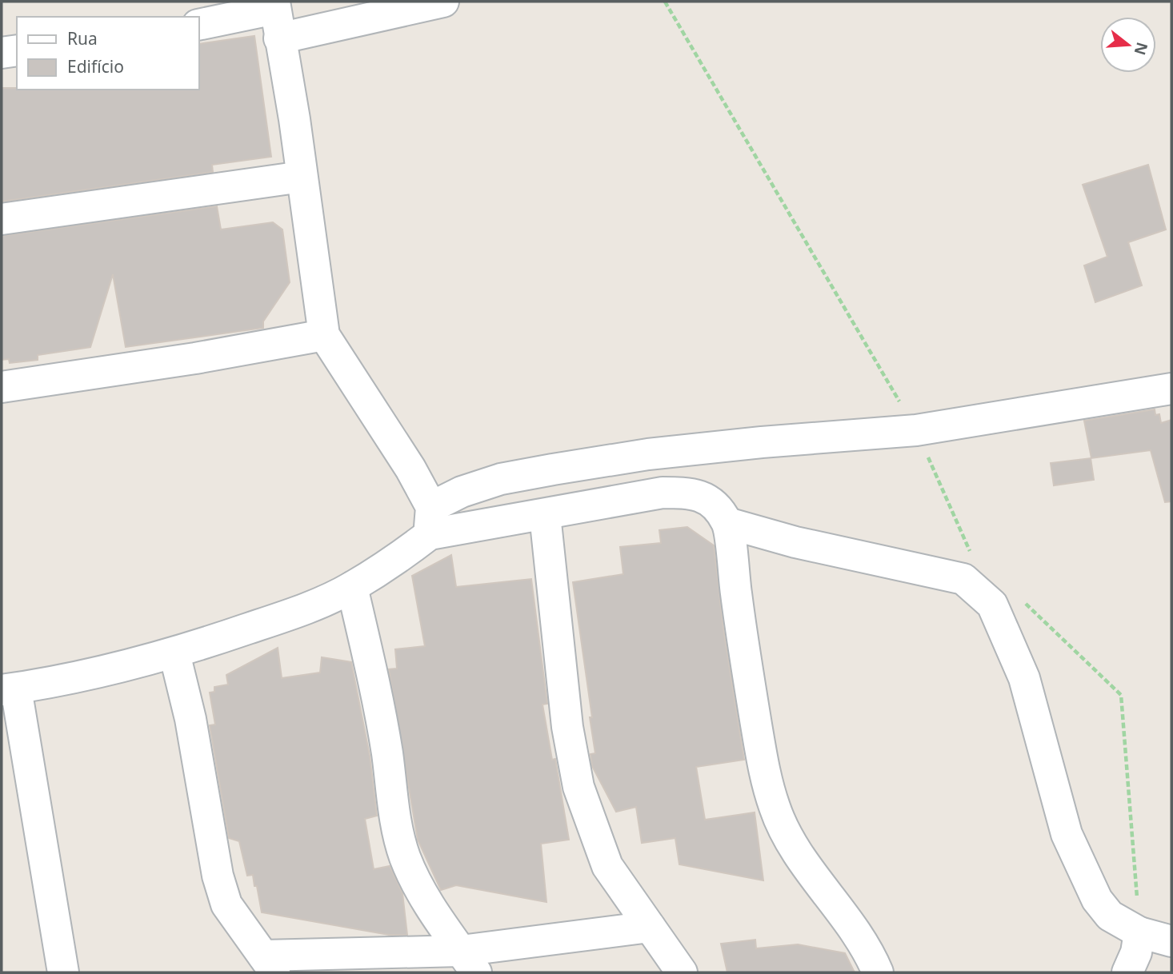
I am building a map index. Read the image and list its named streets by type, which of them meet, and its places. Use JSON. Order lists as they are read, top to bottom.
{
  "legend": ["Rua", "Edifício"],
  "north": "right"
}
